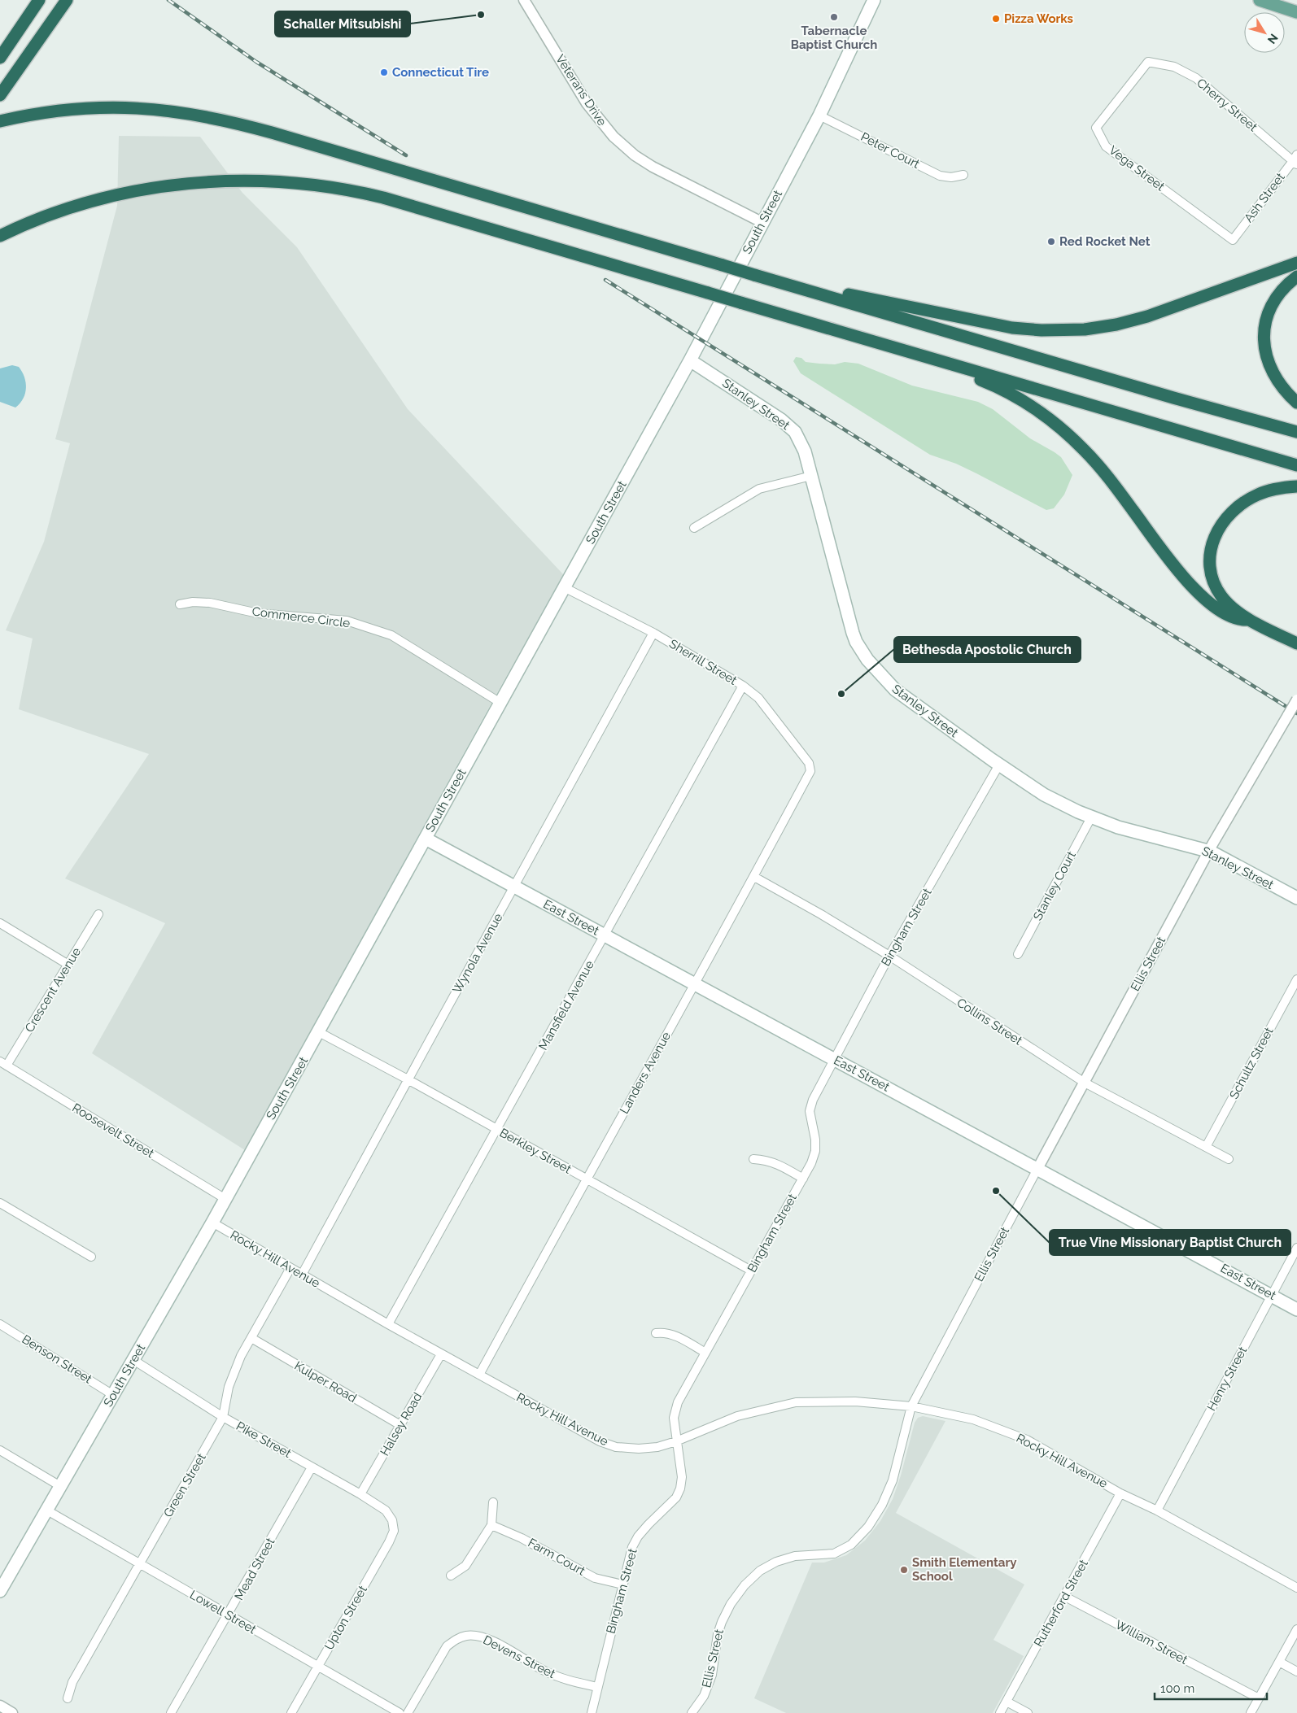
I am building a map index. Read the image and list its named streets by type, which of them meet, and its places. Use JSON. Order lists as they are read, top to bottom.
{
  "streets": {
    "main road": ["South Street", "Stanley Street", "East Street"],
    "street": [
      "Veterans Drive",
      "Cherry Street",
      "Peter Court",
      "Vega Street",
      "Ash Street",
      "Commerce Circle",
      "Sherrill Street",
      "Stanley Court",
      "Bingham Street",
      "Wynola Avenue",
      "Ellis Street",
      "Crescent Avenue",
      "Mansfield Avenue",
      "Collins Street",
      "Schultz Street",
      "Landers Avenue",
      "Roosevelt Street",
      "Berkley Street",
      "Rocky Hill Avenue",
      "Benson Street",
      "Henry Street",
      "Kulper Road",
      "Halsey Road",
      "Pike Street",
      "Green Street",
      "Farm Court",
      "Mead Street",
      "Rutherford Street",
      "Lowell Street",
      "Upton Street",
      "William Street",
      "Devens Street"
    ]
  },
  "crossings": [
    ["Veterans Drive", "South Street"],
    ["Cherry Street", "Vega Street"],
    ["Cherry Street", "Ash Street"],
    ["Peter Court", "South Street"],
    ["Vega Street", "Ash Street"],
    ["South Street", "Stanley Street"],
    ["South Street", "Commerce Circle"],
    ["South Street", "Sherrill Street"],
    ["South Street", "East Street"],
    ["South Street", "Roosevelt Street"],
    ["South Street", "Berkley Street"],
    ["South Street", "Rocky Hill Avenue"],
    ["South Street", "Benson Street"],
    ["South Street", "Pike Street"],
    ["South Street", "Lowell Street"],
    ["Stanley Street", "Stanley Court"],
    ["Stanley Street", "Bingham Street"],
    ["Stanley Street", "Ellis Street"],
    ["Sherrill Street", "Wynola Avenue"],
    ["Sherrill Street", "Mansfield Avenue"],
    ["Sherrill Street", "Landers Avenue"],
    ["East Street", "Bingham Street"],
    ["East Street", "Wynola Avenue"],
    ["East Street", "Ellis Street"],
    ["East Street", "Mansfield Avenue"],
    ["East Street", "Landers Avenue"],
    ["East Street", "Henry Street"],
    ["Bingham Street", "Collins Street"],
    ["Bingham Street", "Berkley Street"],
    ["Bingham Street", "Rocky Hill Avenue"],
    ["Bingham Street", "Farm Court"],
    ["Bingham Street", "Devens Street"],
    ["Wynola Avenue", "Berkley Street"],
    ["Wynola Avenue", "Rocky Hill Avenue"],
    ["Ellis Street", "Collins Street"],
    ["Ellis Street", "Rocky Hill Avenue"],
    ["Crescent Avenue", "Roosevelt Street"],
    ["Mansfield Avenue", "Berkley Street"],
    ["Mansfield Avenue", "Rocky Hill Avenue"],
    ["Collins Street", "Schultz Street"],
    ["Collins Street", "Landers Avenue"],
    ["Landers Avenue", "Berkley Street"],
    ["Landers Avenue", "Rocky Hill Avenue"],
    ["Rocky Hill Avenue", "Henry Street"],
    ["Rocky Hill Avenue", "Halsey Road"],
    ["Rocky Hill Avenue", "Green Street"],
    ["Rocky Hill Avenue", "Rutherford Street"],
    ["Kulper Road", "Halsey Road"],
    ["Kulper Road", "Green Street"],
    ["Halsey Road", "Pike Street"],
    ["Pike Street", "Green Street"],
    ["Pike Street", "Mead Street"],
    ["Pike Street", "Upton Street"],
    ["Green Street", "Lowell Street"],
    ["Mead Street", "Lowell Street"],
    ["Rutherford Street", "William Street"],
    ["Lowell Street", "Upton Street"]
  ],
  "places": [
    "Schaller Mitsubishi",
    "Tabernacle Baptist Church",
    "Pizza Works",
    "Connecticut Tire",
    "Red Rocket Net",
    "Bethesda Apostolic Church",
    "True Vine Missionary Baptist Church",
    "Smith Elementary School"
  ],
  "scale_bar": "100 m",
  "north": "bottom right"
}
